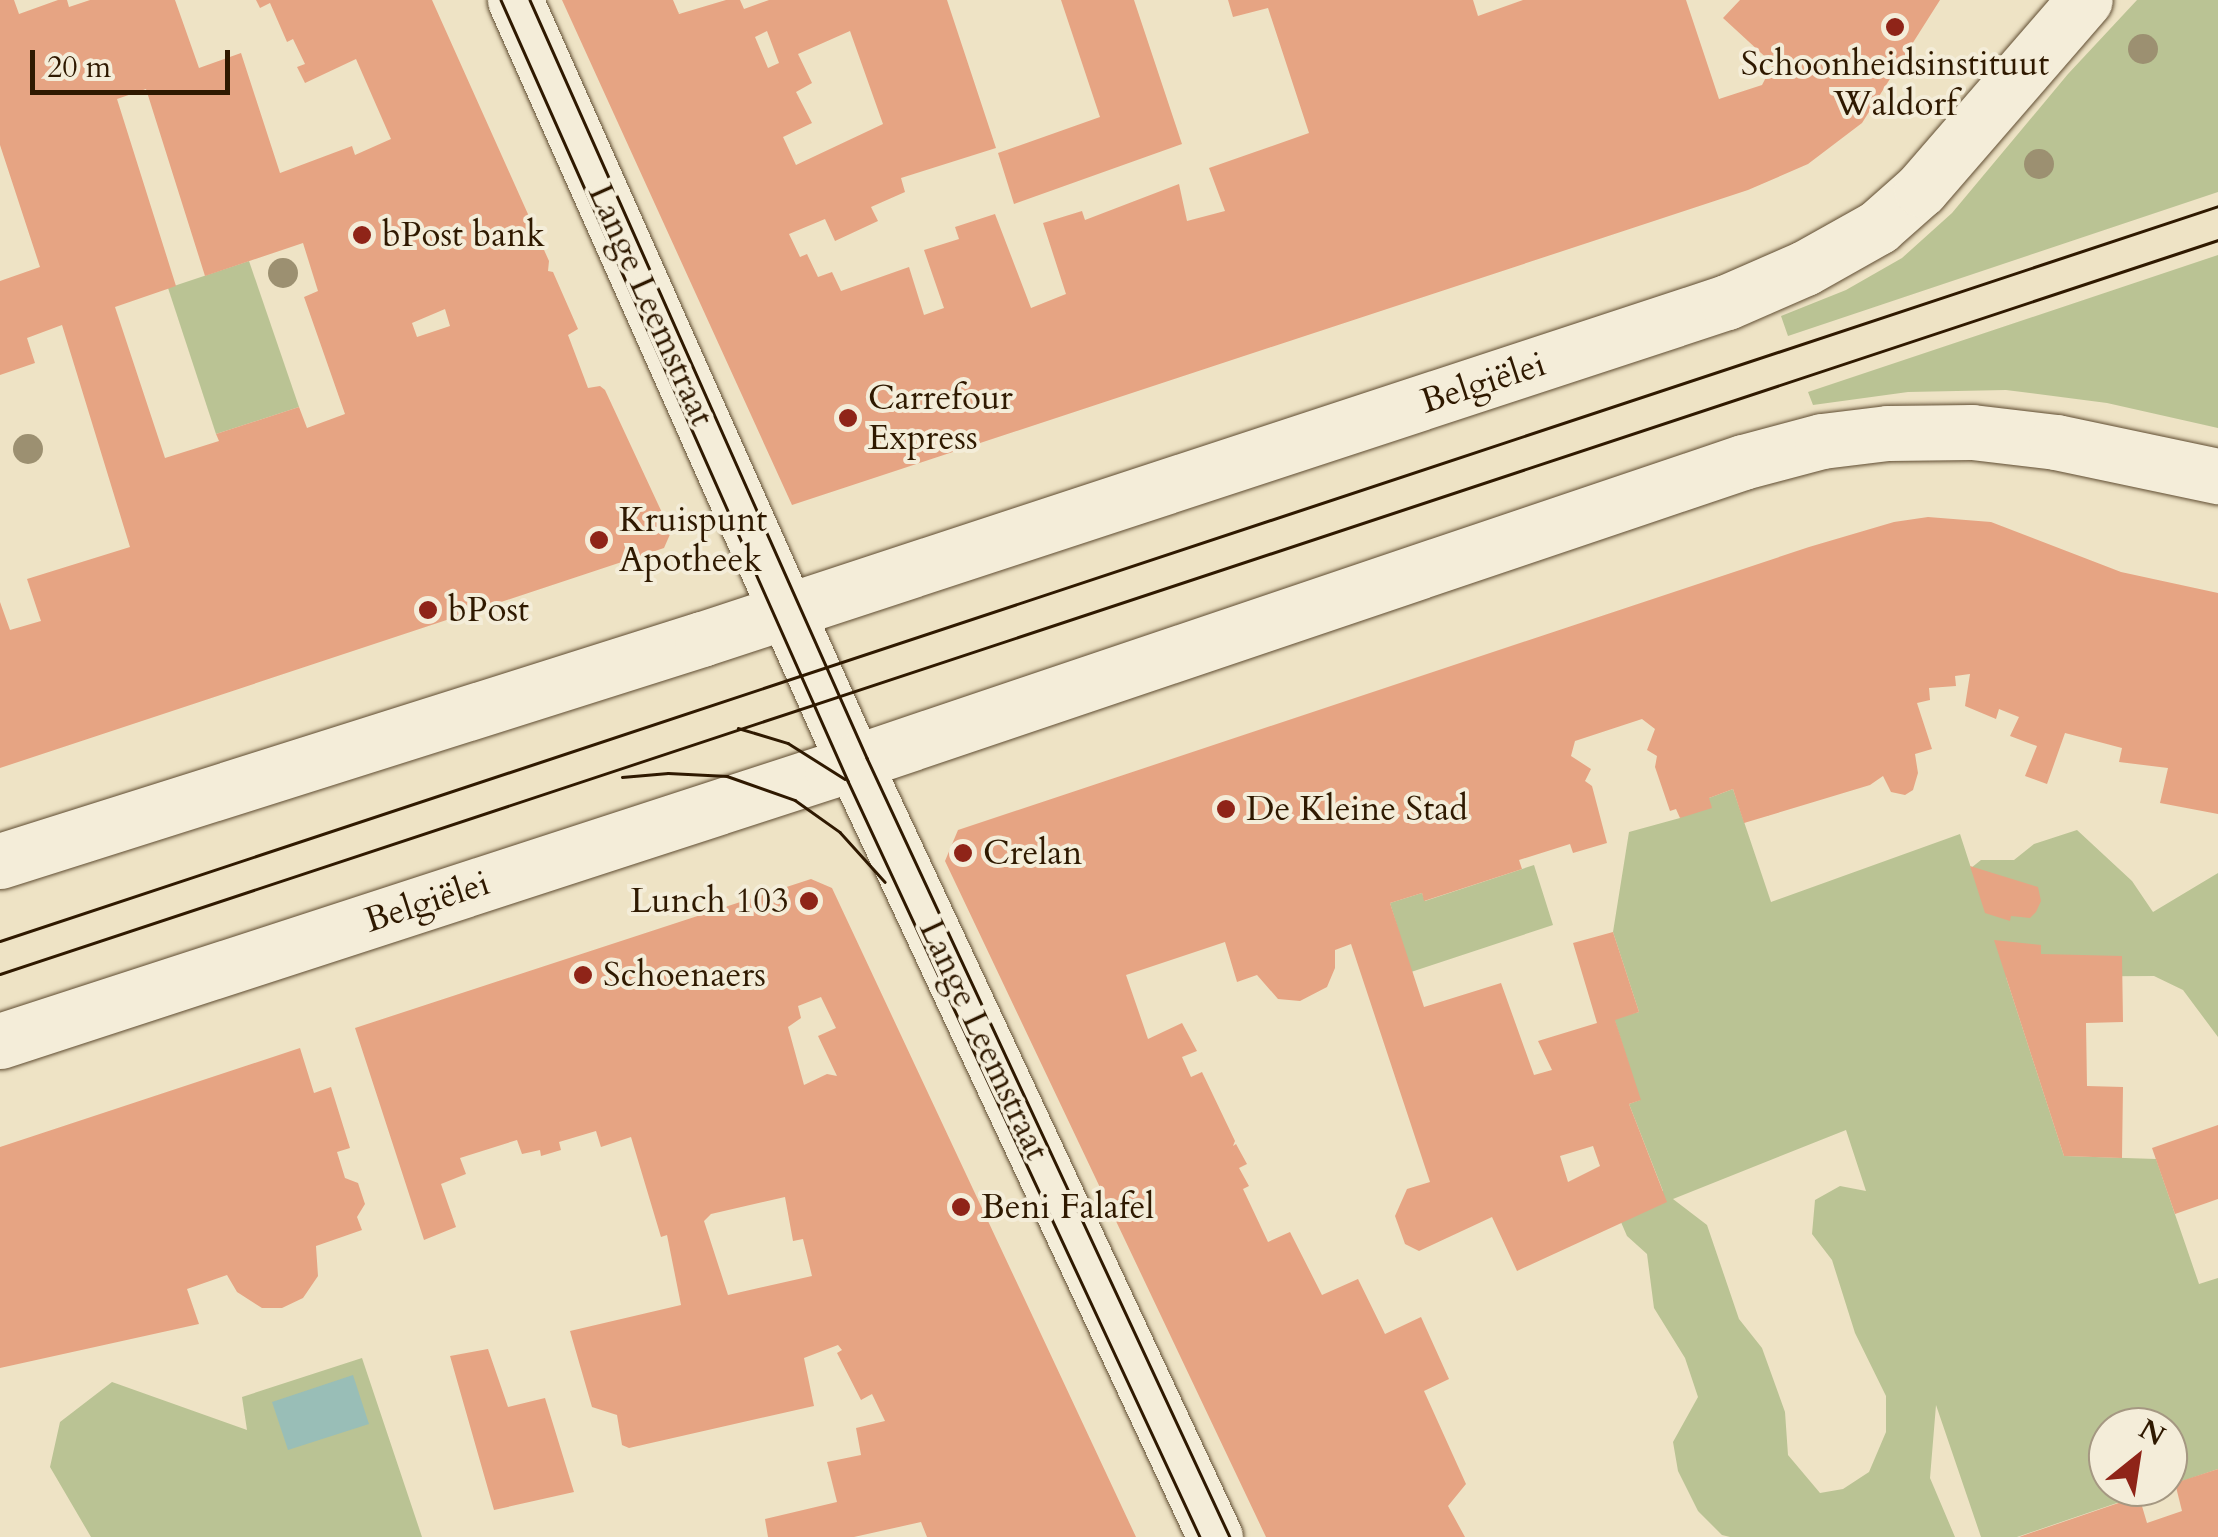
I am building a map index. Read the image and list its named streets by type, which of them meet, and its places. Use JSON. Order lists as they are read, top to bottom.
{
  "streets": {
    "street": ["Lange Leemstraat", "Belgiëlei"]
  },
  "crossings": [
    ["Lange Leemstraat", "Belgiëlei"]
  ],
  "places": [
    "Schoonheidsinstituut Waldorf",
    "bPost bank",
    "Carrefour Express",
    "Kruispunt Apotheek",
    "bPost",
    "De Kleine Stad",
    "Crelan",
    "Lunch 103",
    "Schoenaers",
    "Beni Falafel"
  ],
  "scale_bar": "20 m",
  "north": "top right"
}
